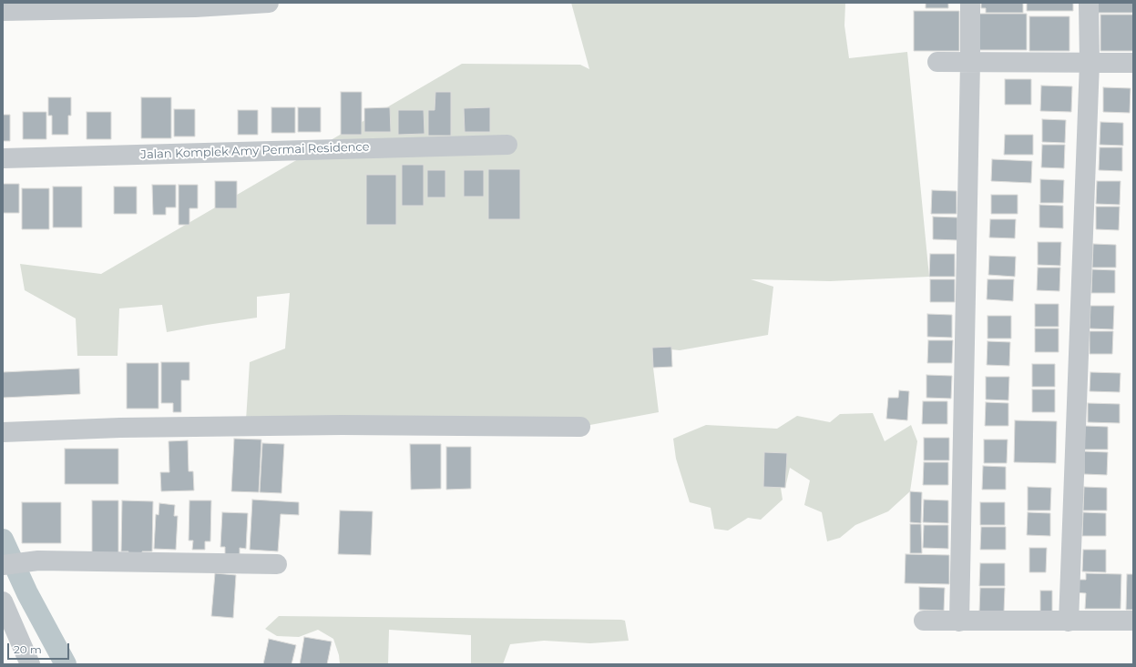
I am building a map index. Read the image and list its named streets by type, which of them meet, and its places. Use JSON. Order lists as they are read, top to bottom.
{
  "streets": {
    "street": ["Jalan Komplek Amy Permai Residence"]
  },
  "scale_bar": "20 m"
}
